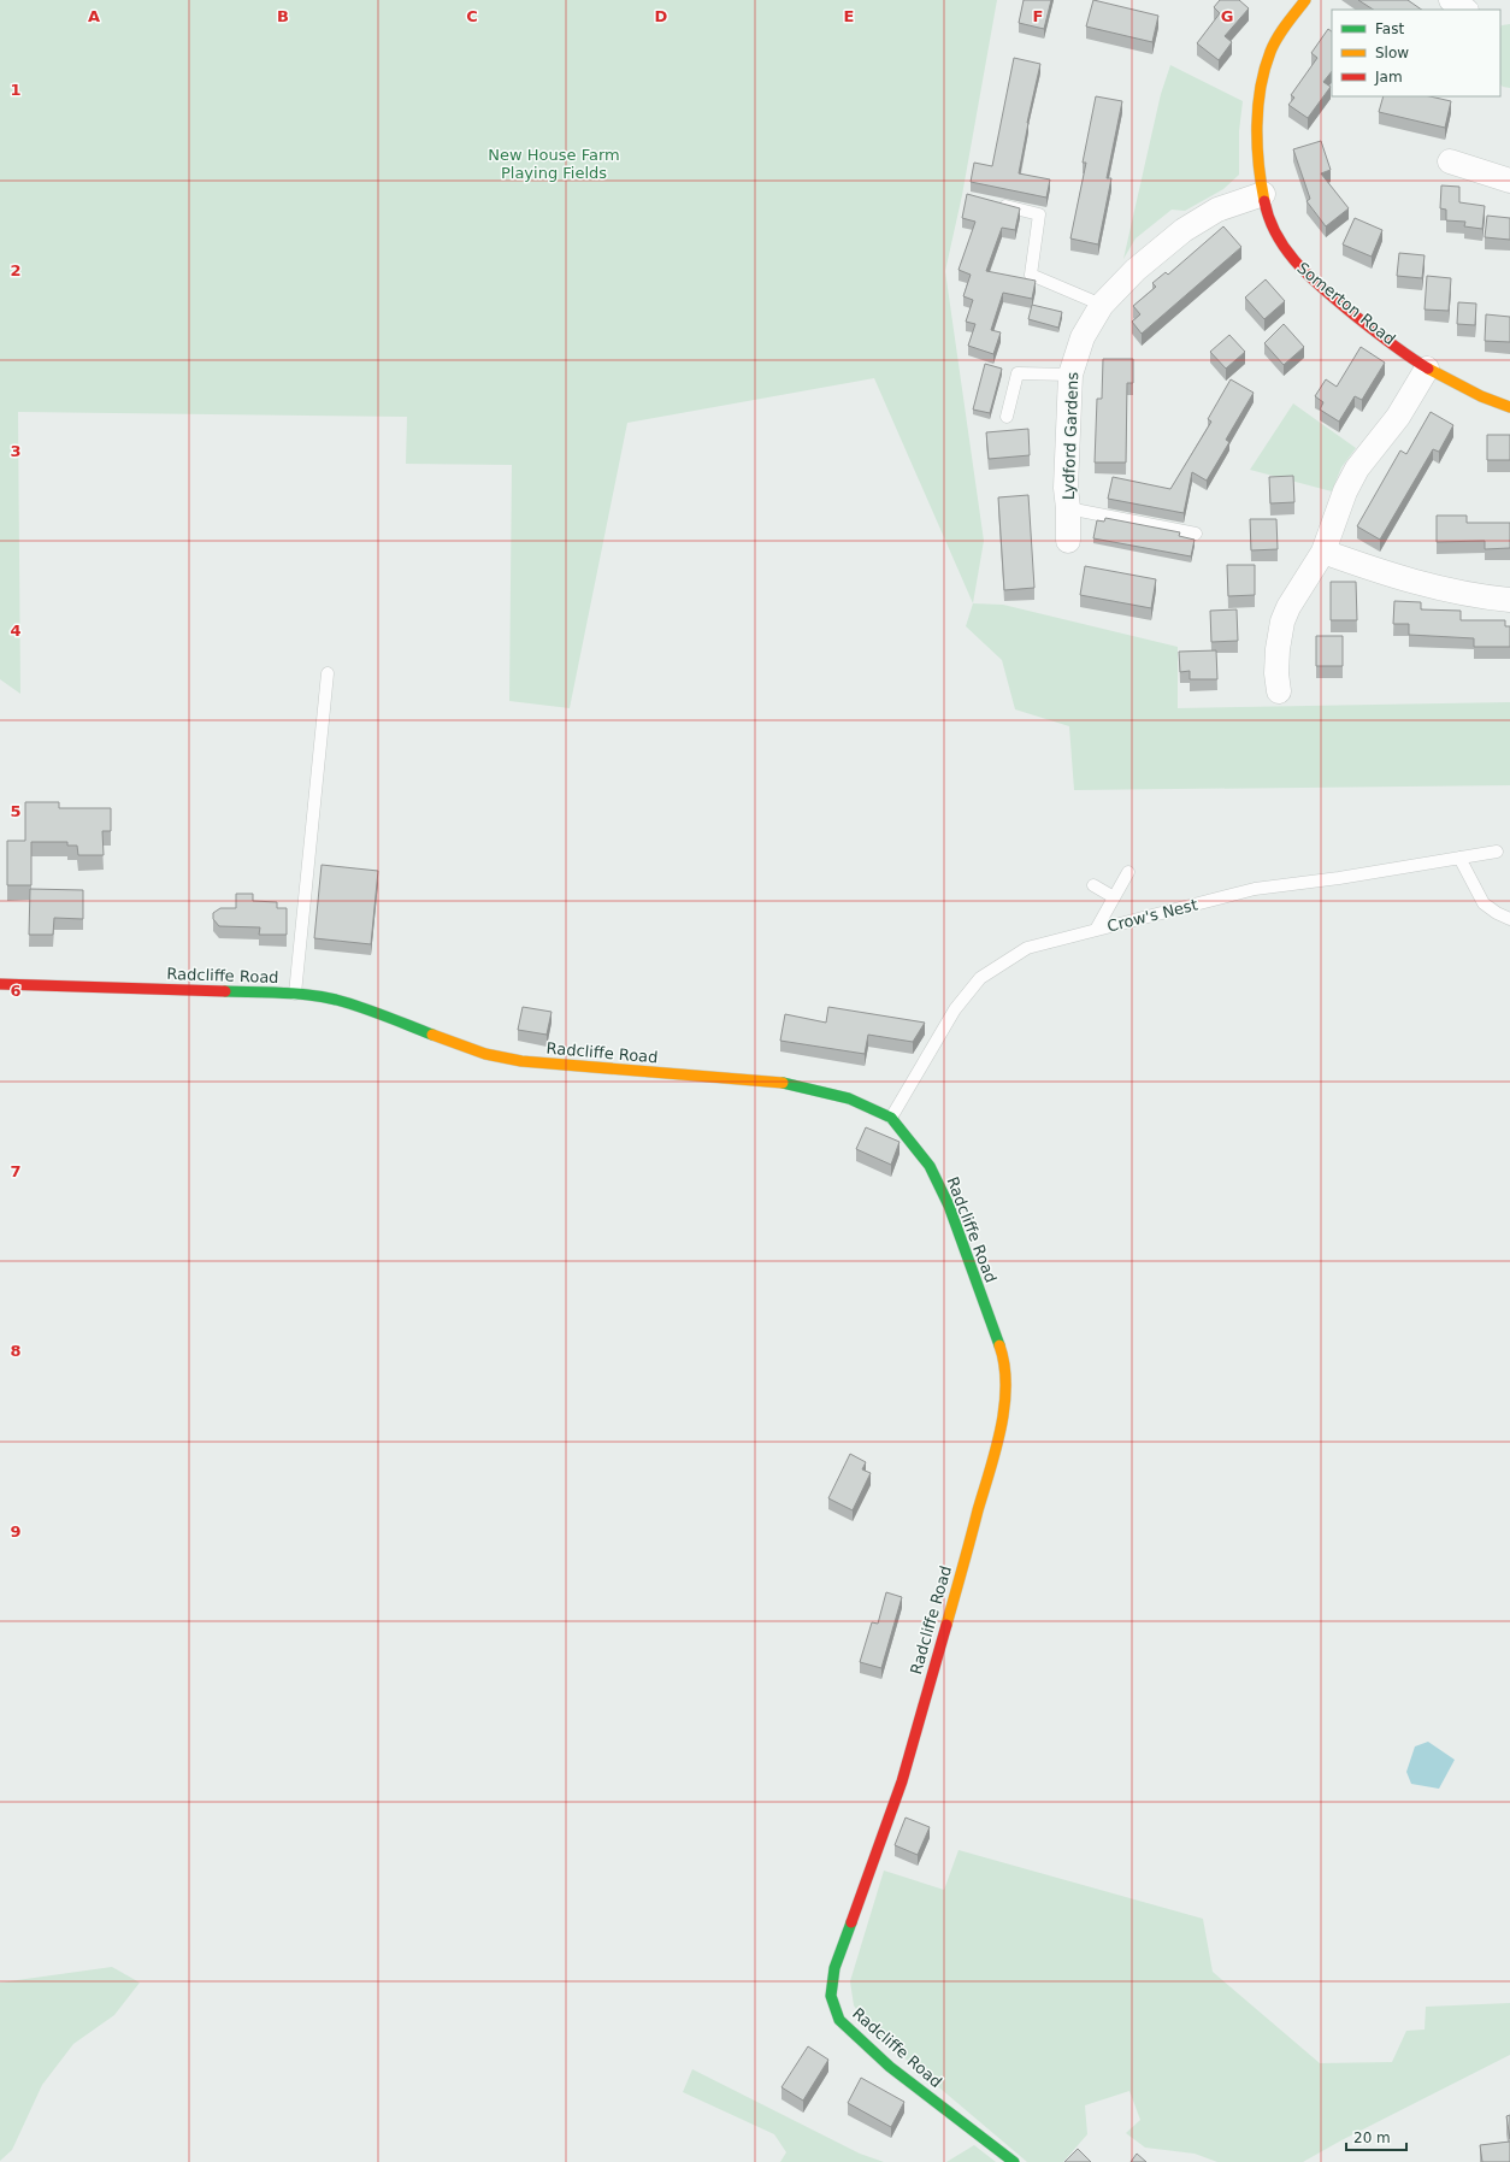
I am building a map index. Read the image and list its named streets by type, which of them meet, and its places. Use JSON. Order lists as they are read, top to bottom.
{
  "streets": {
    "main road": ["Somerton Road", "Radcliffe Road"],
    "street": ["Lydford Gardens"],
    "lane": ["Crow's Nest"]
  },
  "crossings": [
    ["Somerton Road", "Lydford Gardens"],
    ["Crow's Nest", "Radcliffe Road"]
  ],
  "parks": ["New House Farm Playing Fields"],
  "legend": ["Fast", "Slow", "Jam"],
  "scale_bar": "20 m",
  "grid": {
    "columns": [
      "A",
      "B",
      "C",
      "D",
      "E",
      "F",
      "G"
    ],
    "rows": [
      "1",
      "2",
      "3",
      "4",
      "5",
      "6",
      "7",
      "8",
      "9"
    ]
  }
}
